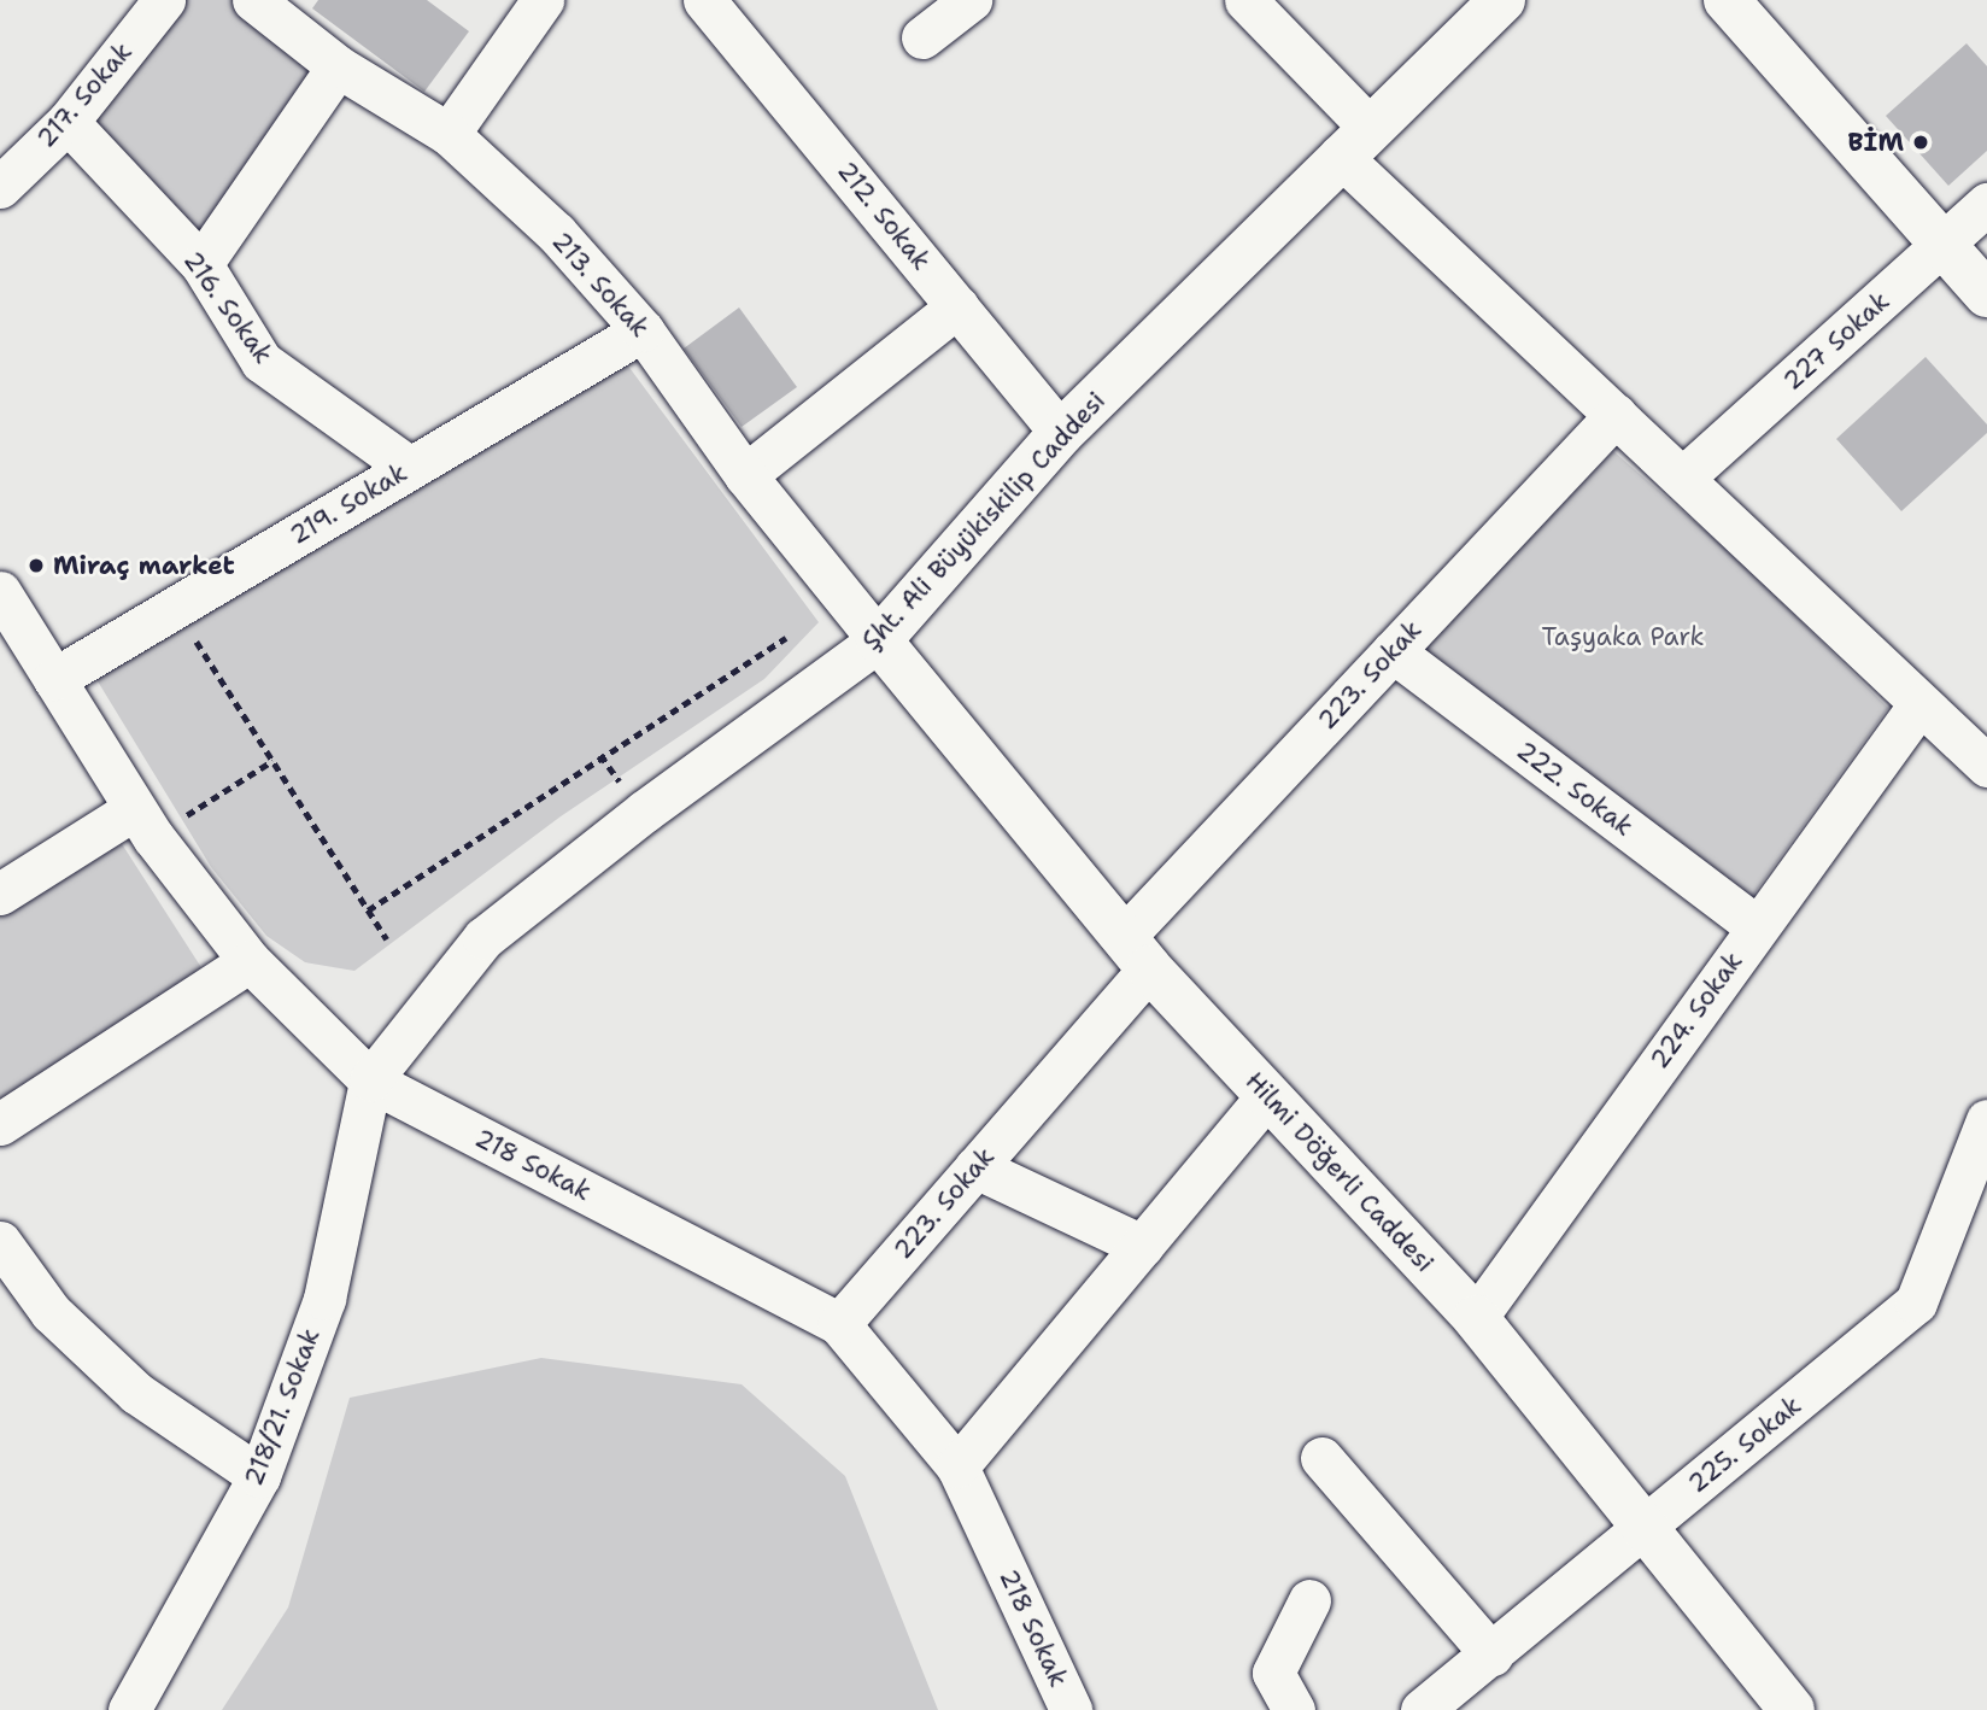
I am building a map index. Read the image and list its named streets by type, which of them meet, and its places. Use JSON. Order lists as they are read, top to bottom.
{
  "streets": {
    "street": [
      "217. Sokak",
      "212. Sokak",
      "213. Sokak",
      "216. Sokak",
      "227 Sokak",
      "219. Sokak",
      "Şht. Ali Büyükiskilip Caddesi",
      "223. Sokak",
      "222. Sokak",
      "224. Sokak",
      "218 Sokak",
      "Hilmi Döğerli Caddesi",
      "218/21. Sokak",
      "225. Sokak"
    ]
  },
  "crossings": [
    ["217. Sokak", "216. Sokak"],
    ["212. Sokak", "Şht. Ali Büyükiskilip Caddesi"],
    ["213. Sokak", "219. Sokak"],
    ["213. Sokak", "Şht. Ali Büyükiskilip Caddesi"],
    ["213. Sokak", "Hilmi Döğerli Caddesi"],
    ["216. Sokak", "219. Sokak"],
    ["219. Sokak", "218 Sokak"],
    ["Şht. Ali Büyükiskilip Caddesi", "218 Sokak"],
    ["Şht. Ali Büyükiskilip Caddesi", "Hilmi Döğerli Caddesi"],
    ["Şht. Ali Büyükiskilip Caddesi", "218/21. Sokak"],
    ["223. Sokak", "222. Sokak"],
    ["223. Sokak", "218 Sokak"],
    ["223. Sokak", "Hilmi Döğerli Caddesi"],
    ["222. Sokak", "224. Sokak"],
    ["224. Sokak", "Hilmi Döğerli Caddesi"],
    ["218 Sokak", "218/21. Sokak"],
    ["Hilmi Döğerli Caddesi", "225. Sokak"]
  ],
  "parks": ["Taşyaka Park"],
  "places": ["BİM", "Miraç market"]
}
